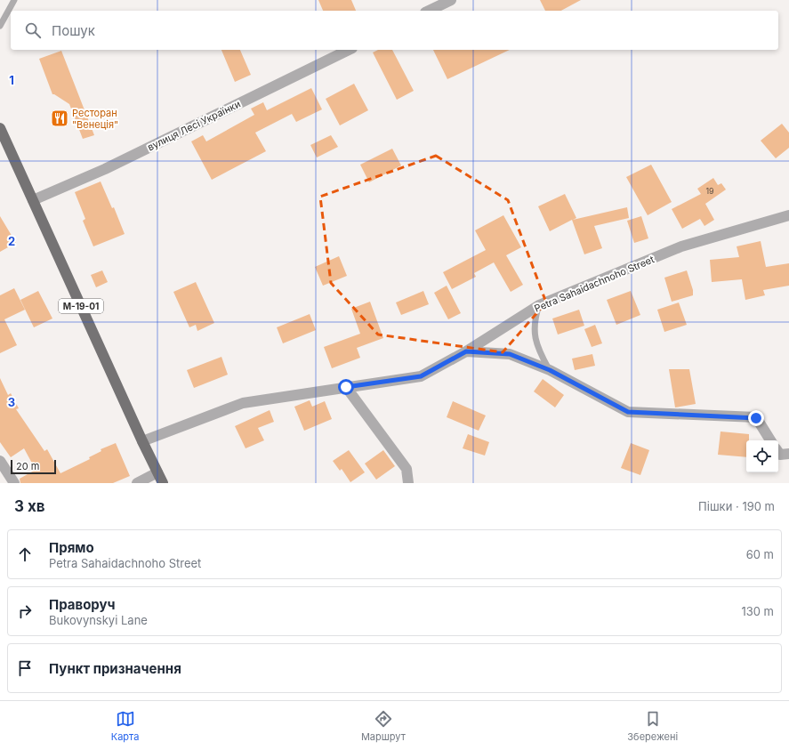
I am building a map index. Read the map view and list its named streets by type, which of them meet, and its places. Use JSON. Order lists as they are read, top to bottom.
{
  "streets": {
    "main road": ["М-19-01"],
    "street": ["вулиця Лесі Українки", "Petra Sahaidachnoho Street"]
  },
  "crossings": [
    ["вулиця Лесі Українки", "М-19-01"],
    ["Petra Sahaidachnoho Street", "М-19-01"]
  ],
  "places": {
    "restaurant": ["Ресторан \"Венеція\""]
  },
  "house_numbers": ["19"],
  "scale_bar": "20 m",
  "page": {
    "search": "Пошук",
    "scale": "20 m",
    "heading": ["3 хв", "Пішки · 190 m"],
    "list": [
      ["Прямо", "Petra Sahaidachnoho Street", "60 m"],
      ["Праворуч", "Bukovynskyi Lane", "130 m"],
      "Пункт призначення"
    ],
    "nav": ["Карта", "Маршрут", "Збережені"]
  },
  "grid": {
    "rows": ["1", "2", "3"]
  }
}
